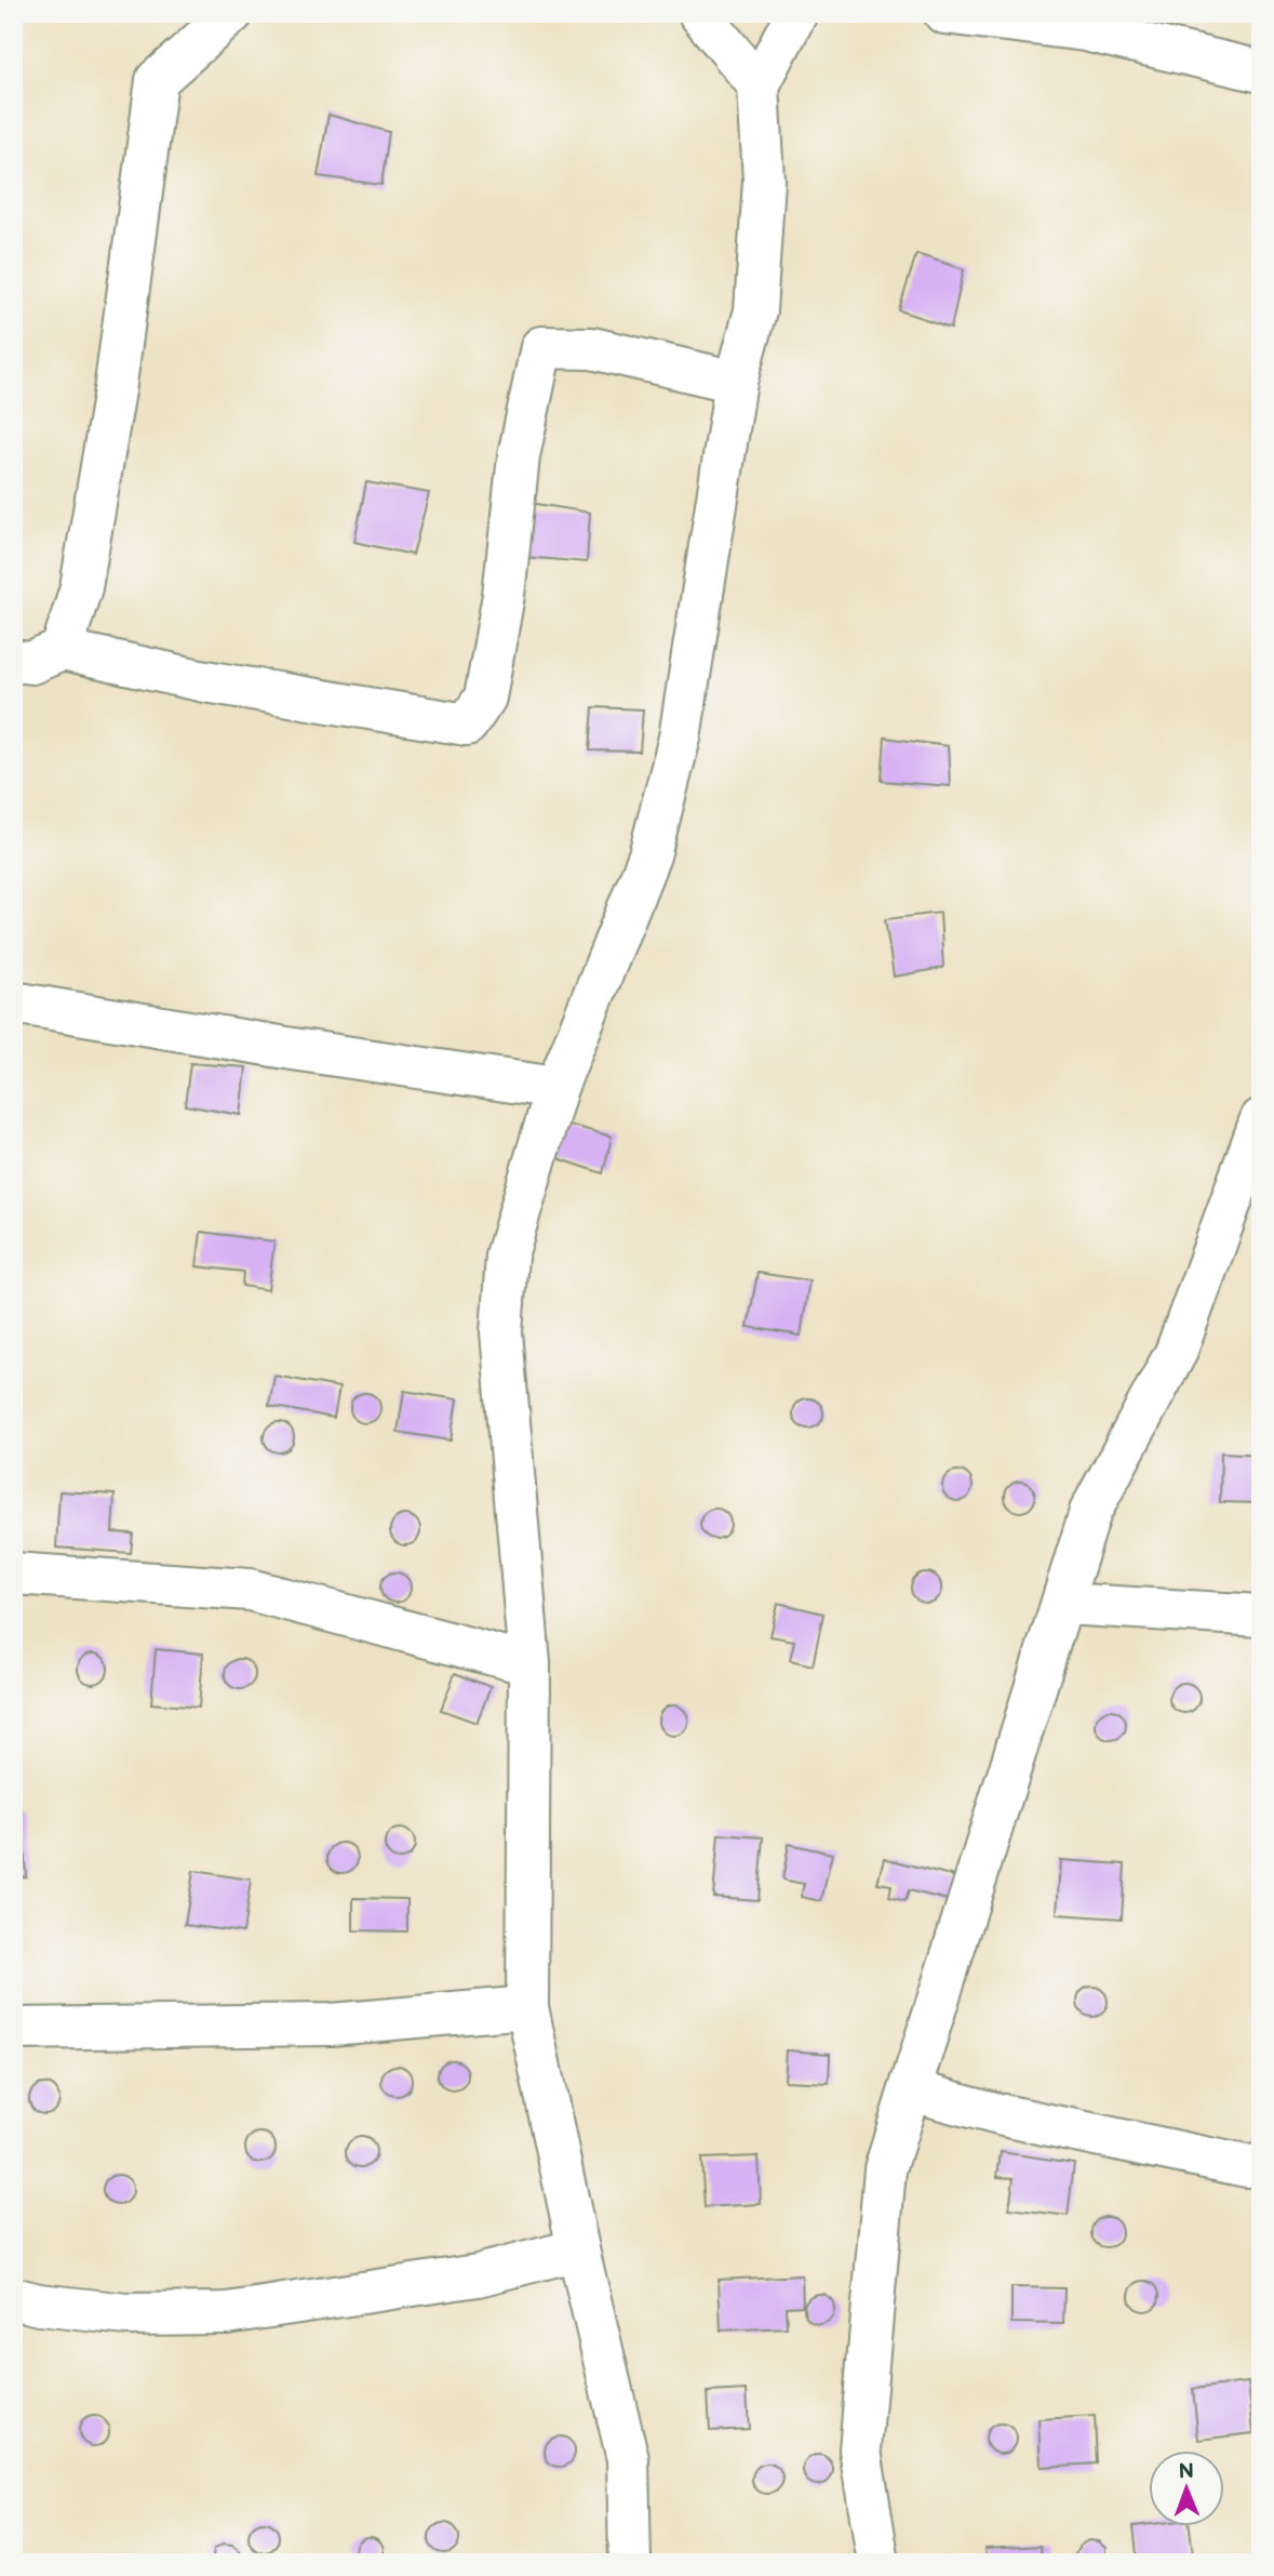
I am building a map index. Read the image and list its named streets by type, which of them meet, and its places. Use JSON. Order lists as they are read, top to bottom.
{
  "north": "top"
}
